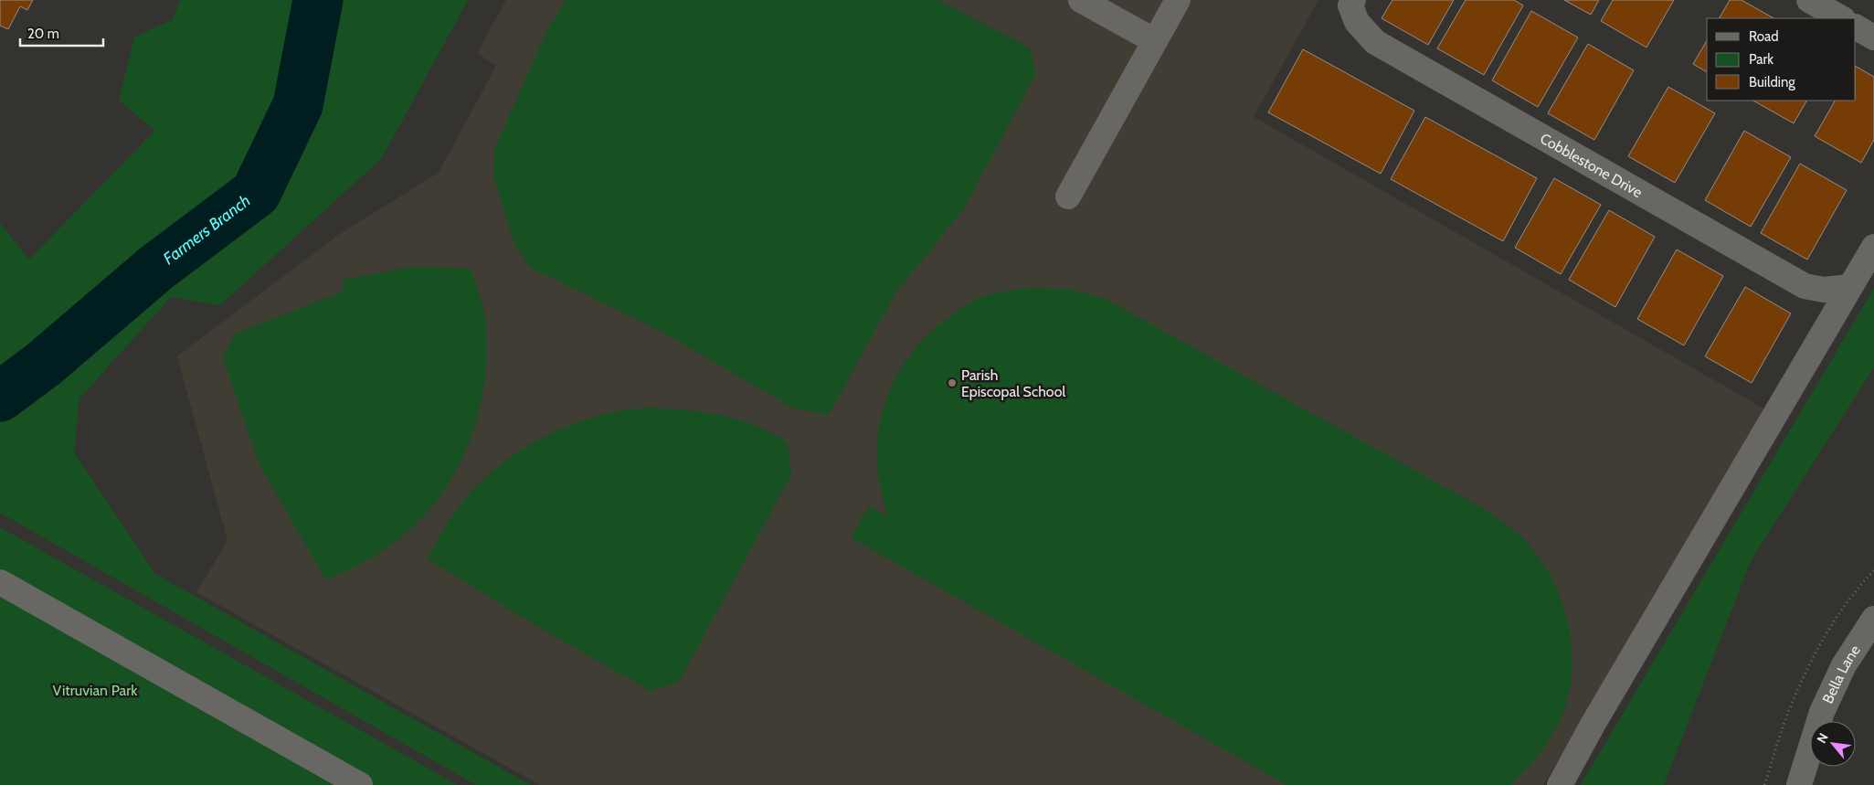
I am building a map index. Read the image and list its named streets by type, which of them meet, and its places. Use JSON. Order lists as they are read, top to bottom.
{
  "streets": {
    "street": ["Cobblestone Drive", "Bella Lane"]
  },
  "water": ["Farmers Branch"],
  "parks": ["Vitruvian Park"],
  "places": ["Parish Episcopal School"],
  "legend": ["Road", "Park", "Building"],
  "scale_bar": "20 m",
  "north": "top left"
}
